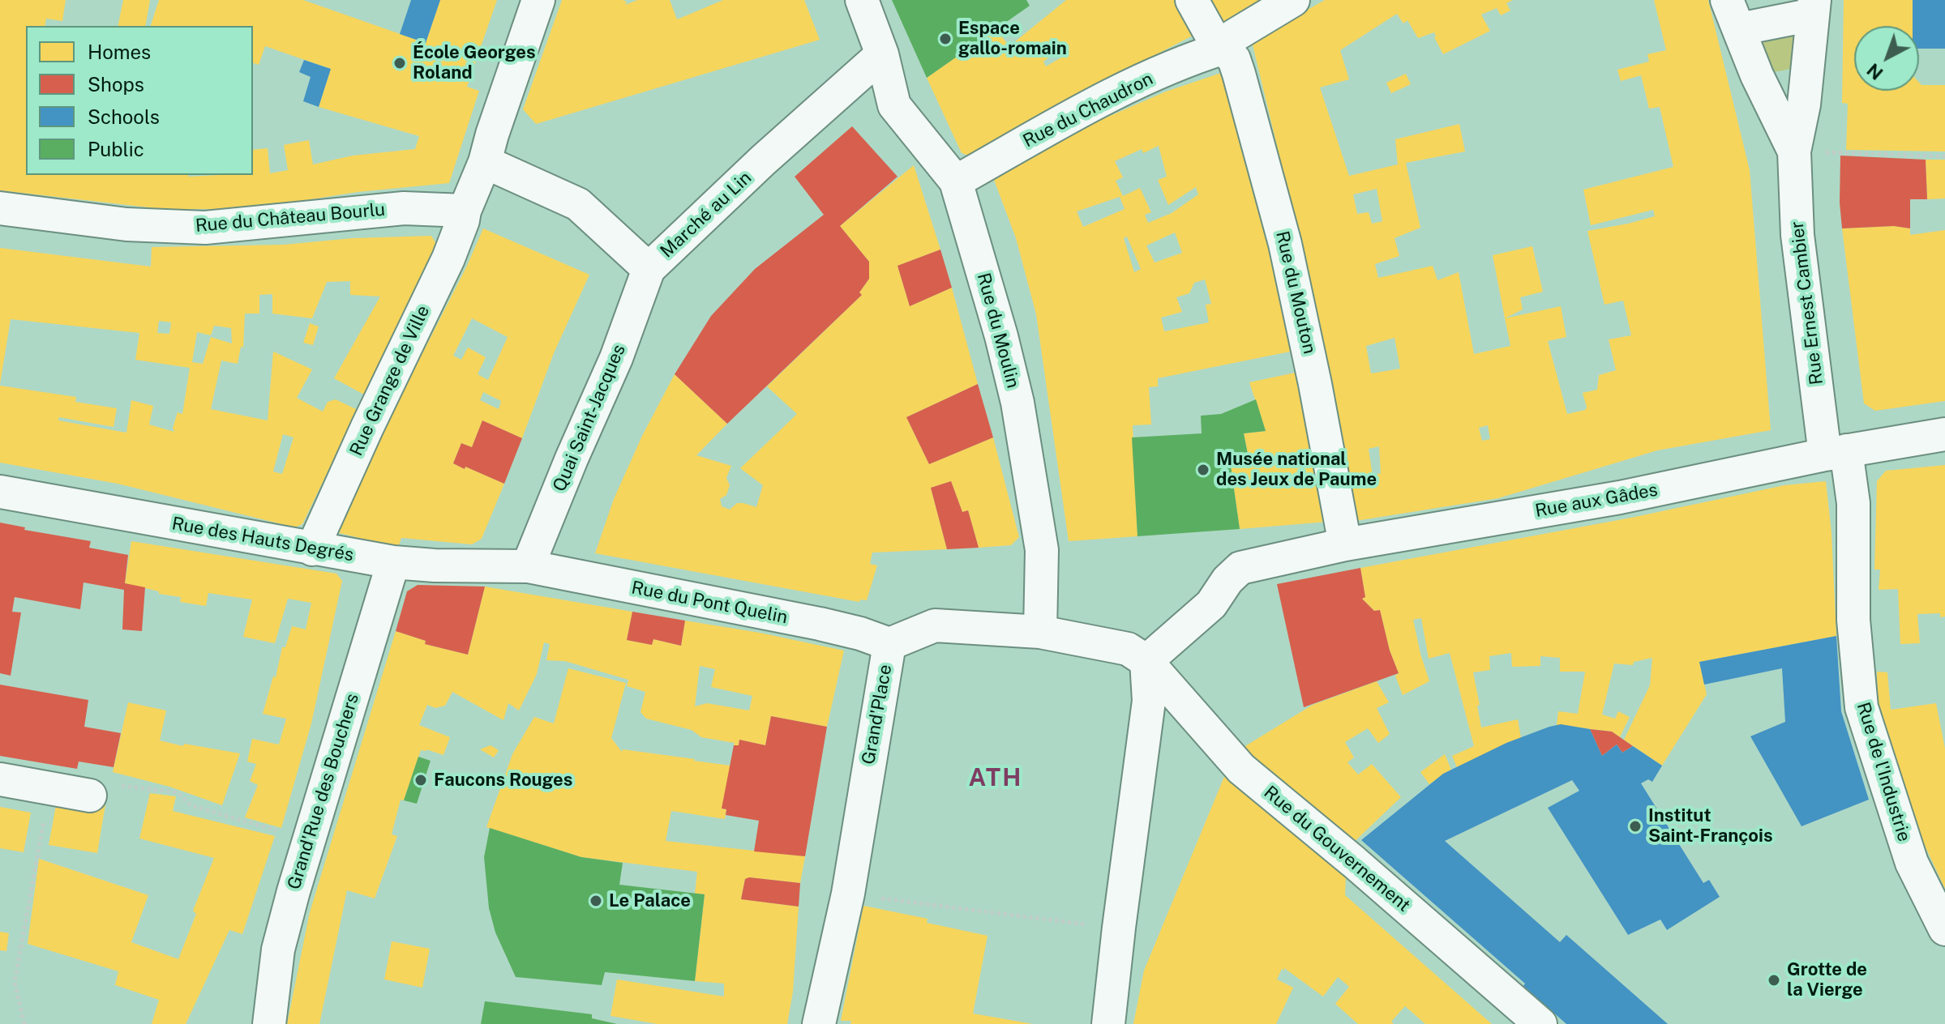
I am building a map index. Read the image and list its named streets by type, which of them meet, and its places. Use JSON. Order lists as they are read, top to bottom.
{
  "streets": {
    "street": [
      "Rue du Chaudron",
      "Marché au Lin",
      "Rue du Château Bourlu",
      "Rue du Mouton",
      "Rue Ernest Cambier",
      "Rue du Moulin",
      "Rue Grange de Ville",
      "Quai Saint-Jacques",
      "Rue aux Gâdes",
      "Rue des Hauts Degrés",
      "Rue du Pont Quelin",
      "Grand'Place",
      "Rue de l'Industrie",
      "Grand'Rue des Bouchers",
      "Rue du Gouvernement"
    ]
  },
  "crossings": [
    ["Rue du Chaudron", "Rue du Mouton"],
    ["Rue du Chaudron", "Rue du Moulin"],
    ["Marché au Lin", "Rue du Moulin"],
    ["Marché au Lin", "Rue Grange de Ville"],
    ["Marché au Lin", "Quai Saint-Jacques"],
    ["Rue du Château Bourlu", "Rue Grange de Ville"],
    ["Rue du Mouton", "Rue aux Gâdes"],
    ["Rue Ernest Cambier", "Rue aux Gâdes"],
    ["Rue Ernest Cambier", "Rue de l'Industrie"],
    ["Rue du Moulin", "Grand'Place"],
    ["Rue Grange de Ville", "Rue des Hauts Degrés"],
    ["Quai Saint-Jacques", "Rue des Hauts Degrés"],
    ["Quai Saint-Jacques", "Rue du Pont Quelin"],
    ["Rue aux Gâdes", "Rue de l'Industrie"],
    ["Rue des Hauts Degrés", "Rue du Pont Quelin"],
    ["Rue des Hauts Degrés", "Grand'Rue des Bouchers"],
    ["Rue du Pont Quelin", "Grand'Place"],
    ["Grand'Place", "Rue du Gouvernement"]
  ],
  "districts": ["ATH"],
  "places": [
    "Espace gallo-romain",
    "École Georges Roland",
    "Musée national des Jeux de Paume",
    "Faucons Rouges",
    "Institut Saint-François",
    "Le Palace",
    "Grotte de la Vierge"
  ],
  "legend": [
    "Homes",
    "Shops",
    "Schools",
    "Public"
  ],
  "north": "bottom left"
}
